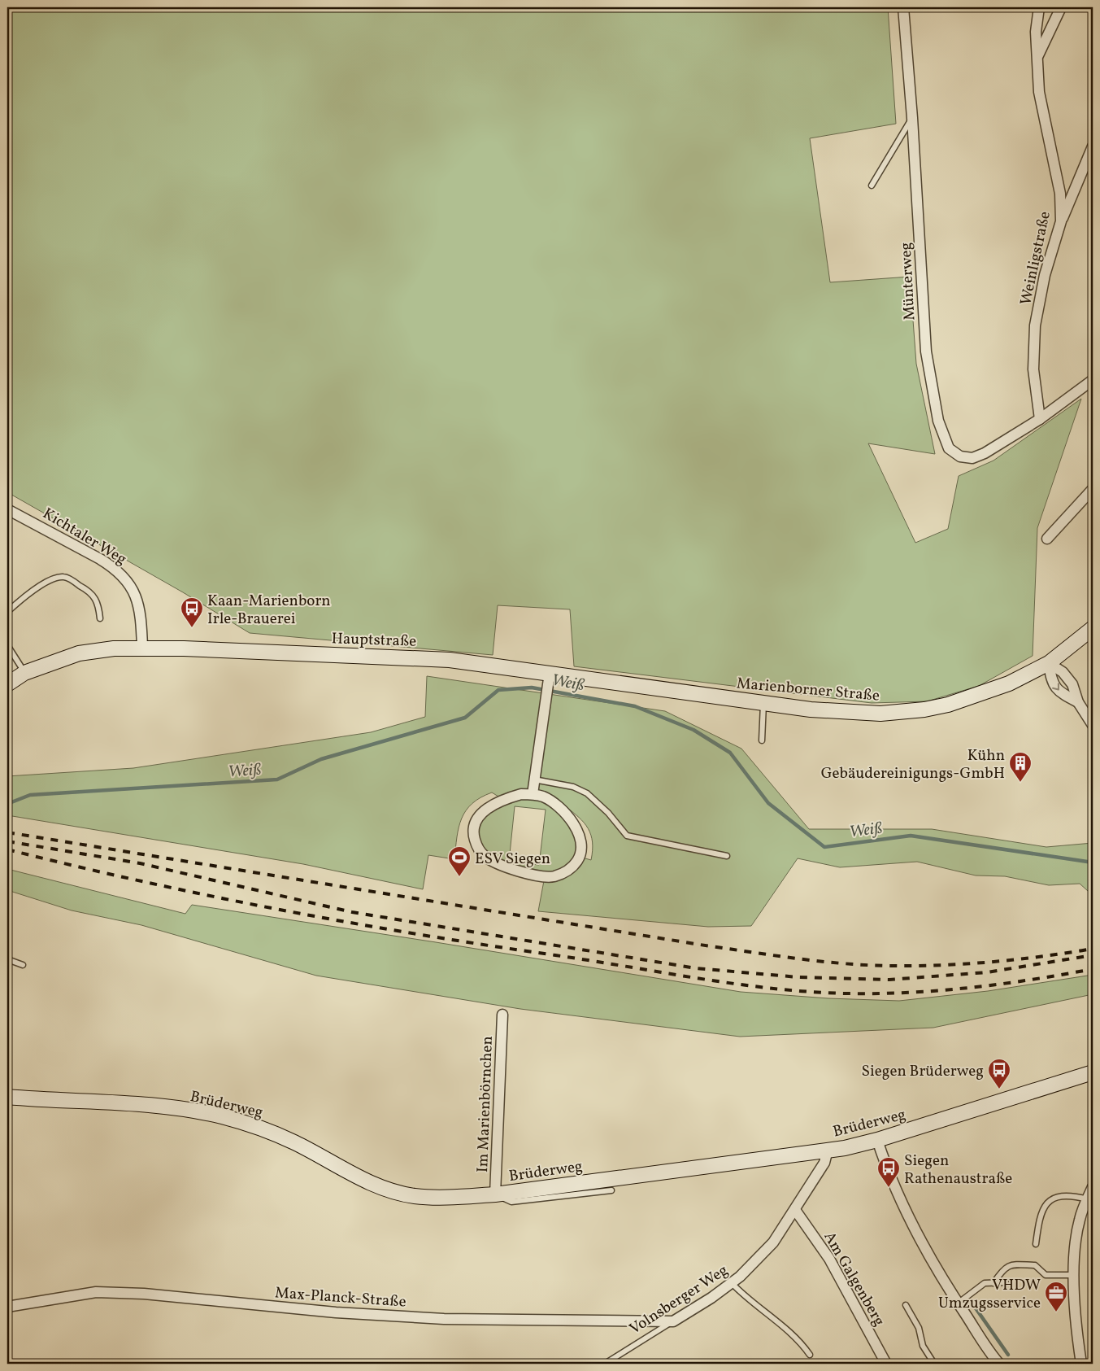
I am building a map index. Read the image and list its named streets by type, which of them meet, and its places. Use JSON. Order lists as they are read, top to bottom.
{
  "streets": {
    "main road": ["Hauptstraße", "Marienborner Straße", "Brüderweg"],
    "street": [
      "Weinligstraße",
      "Münterweg",
      "Kichtaler Weg",
      "Im Marienbörnchen",
      "Am Galgenberg",
      "Max-Planck-Straße",
      "Volnsberger Weg"
    ]
  },
  "crossings": [
    ["Weinligstraße", "Münterweg"],
    ["Kichtaler Weg", "Hauptstraße"],
    ["Hauptstraße", "Marienborner Straße"],
    ["Brüderweg", "Im Marienbörnchen"],
    ["Brüderweg", "Volnsberger Weg"],
    ["Am Galgenberg", "Volnsberger Weg"],
    ["Max-Planck-Straße", "Volnsberger Weg"]
  ],
  "water": ["Weiß"],
  "places": {
    "bus stop": ["Kaan-Marienborn Irle-Brauerei", "Siegen Brüderweg", "Siegen Rathenaustraße"],
    "building": ["Kühn Gebäudereinigungs-GmbH"],
    "sports": ["ESV Siegen"],
    "office": ["VHDW Umzugsservice"]
  }
}
